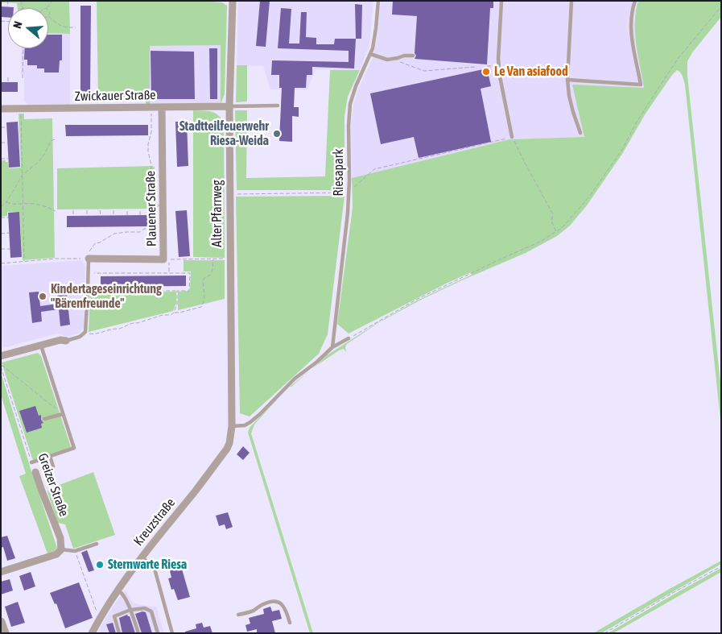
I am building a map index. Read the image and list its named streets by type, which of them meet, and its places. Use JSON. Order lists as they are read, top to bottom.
{
  "streets": {
    "street": [
      "Zwickauer Straße",
      "Plauener Straße",
      "Alter Pfarrweg",
      "Greizer Straße",
      "Kreuzstraße"
    ],
    "lane": ["Riesapark"]
  },
  "crossings": [
    ["Zwickauer Straße", "Plauener Straße"],
    ["Zwickauer Straße", "Alter Pfarrweg"],
    ["Alter Pfarrweg", "Kreuzstraße"]
  ],
  "places": [
    "Le Van asiafood",
    "Stadtteilfeuerwehr Riesa-Weida",
    "Kindertageseinrichtung \"Bärenfreunde\"",
    "Sternwarte Riesa"
  ],
  "north": "left"
}
